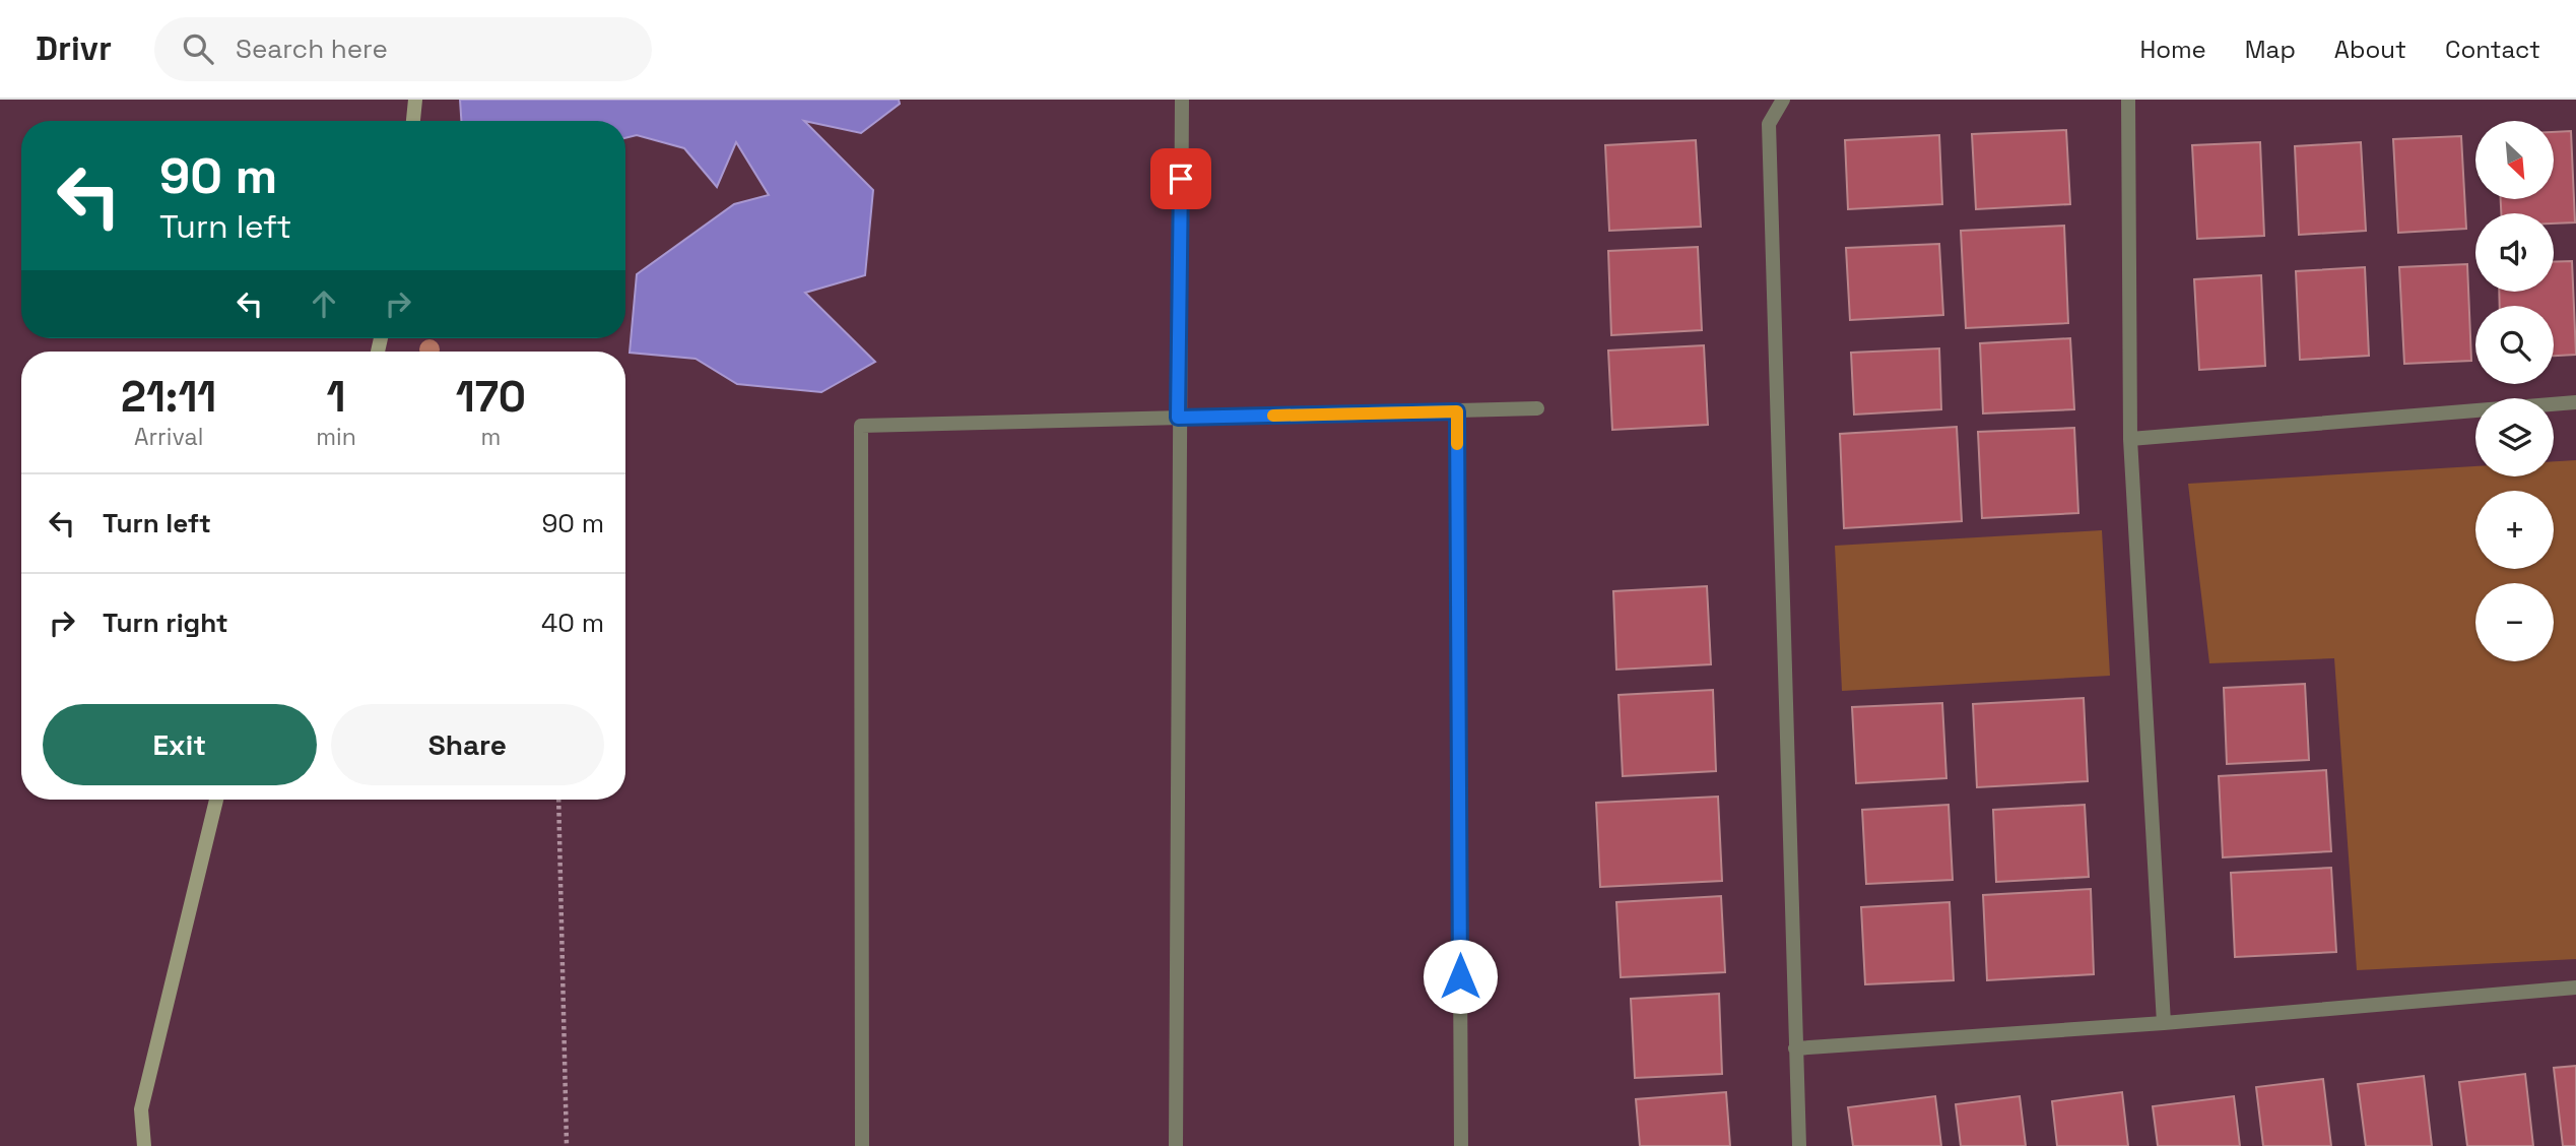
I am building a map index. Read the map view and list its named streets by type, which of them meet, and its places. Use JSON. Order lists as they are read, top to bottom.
{
  "north": "bottom right",
  "page": {
    "header": "Drivr",
    "search": "Search here",
    "nav": [
      "Home",
      "Map",
      "About",
      "Contact"
    ],
    "map_buttons": ["+", "−"],
    "turn": ["90 m", "Turn left"],
    "eta": [
      "21:11",
      "Arrival",
      "1",
      "min",
      "170",
      "m"
    ],
    "list": [
      {
        "name": "Turn left",
        "value": "90 m"
      },
      {
        "name": "Turn right",
        "value": "40 m"
      }
    ],
    "buttons": ["Exit", "Share"]
  }
}
